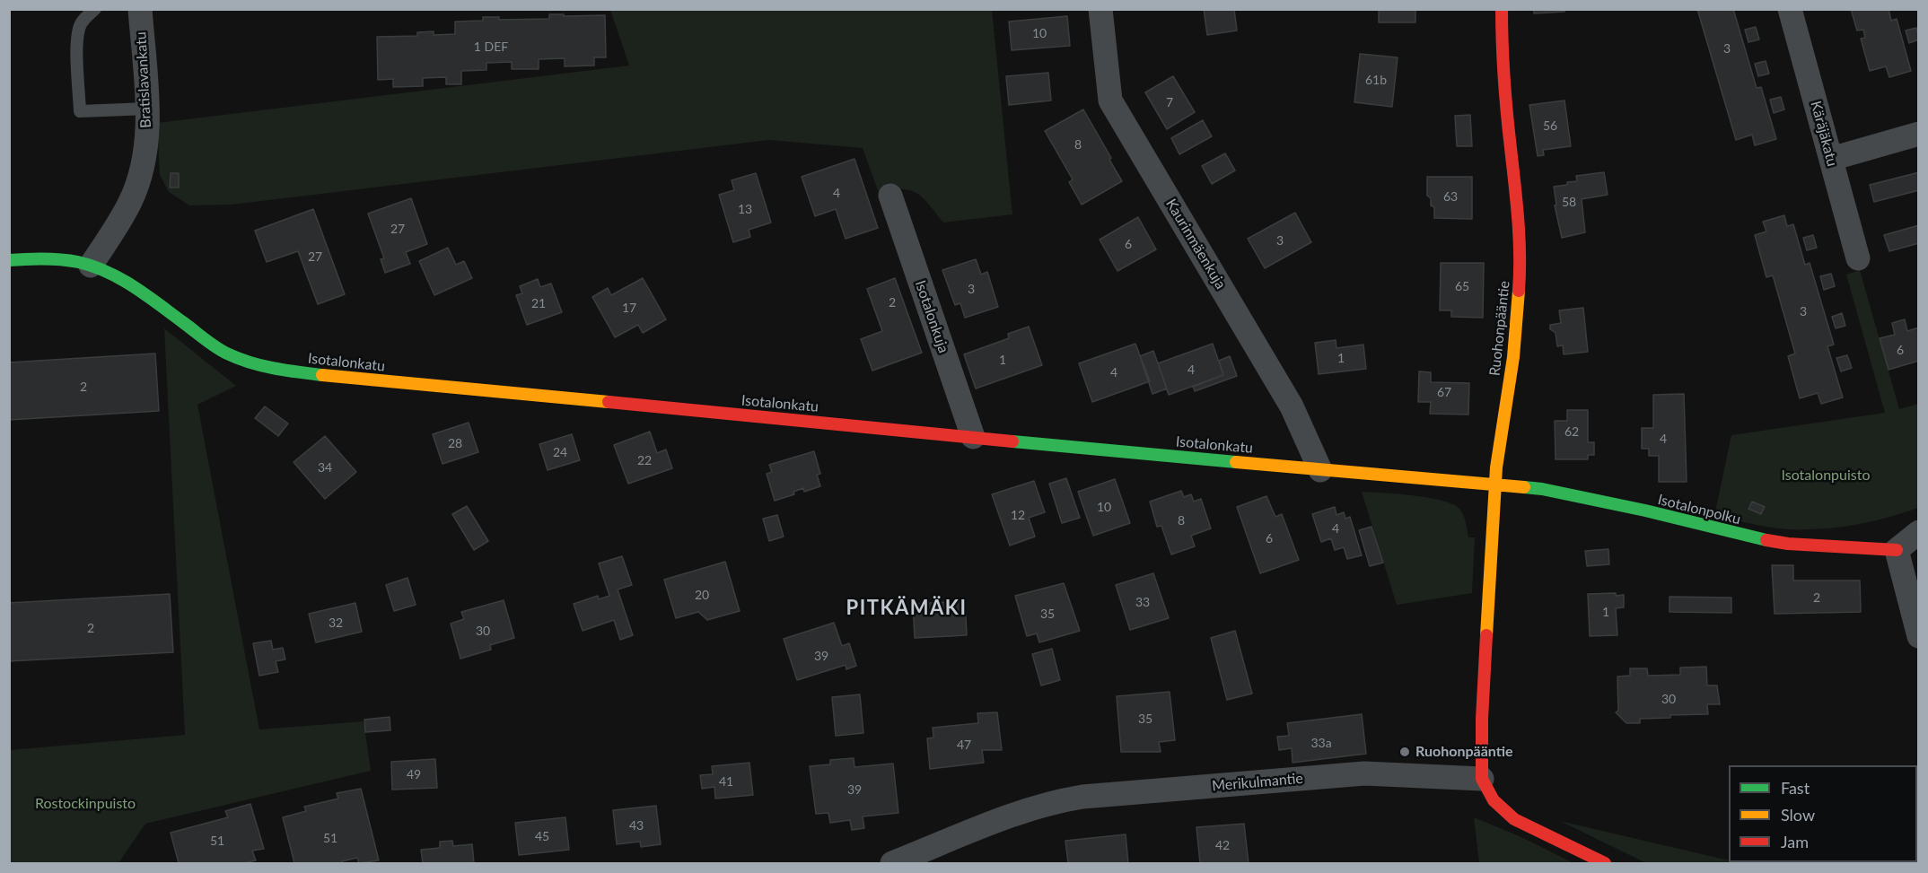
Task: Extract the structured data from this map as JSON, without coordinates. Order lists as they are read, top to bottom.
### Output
{
  "streets": {
    "street": [
      "Bratislavankatu",
      "Käräjäkatu",
      "Kaurinmäenkuja",
      "Isotalonkuja",
      "Ruohonpääntie",
      "Isotalonkatu",
      "Isotalonpolku",
      "Merikulmantie"
    ]
  },
  "crossings": [
    ["Bratislavankatu", "Isotalonkatu"],
    ["Kaurinmäenkuja", "Isotalonkatu"],
    ["Isotalonkuja", "Isotalonkatu"],
    ["Ruohonpääntie", "Isotalonkatu"],
    ["Ruohonpääntie", "Isotalonpolku"],
    ["Ruohonpääntie", "Merikulmantie"],
    ["Isotalonkatu", "Isotalonpolku"]
  ],
  "districts": ["PITKÄMÄKI"],
  "parks": ["Isotalonpuisto", "Rostockinpuisto"],
  "places": ["Ruohonpääntie"],
  "house_numbers": [
    "10",
    "1 DEF",
    "3",
    "61b",
    "7",
    "56",
    "8",
    "4",
    "63",
    "58",
    "13",
    "27",
    "3",
    "6",
    "27",
    "65",
    "3",
    "2",
    "21",
    "17",
    "3",
    "6",
    "1",
    "1",
    "4",
    "4",
    "2",
    "67",
    "62",
    "4",
    "28",
    "24",
    "22",
    "34",
    "10",
    "12",
    "8",
    "4",
    "6",
    "20",
    "2",
    "33",
    "1",
    "35",
    "32",
    "2",
    "30",
    "39",
    "30",
    "35",
    "33a",
    "47",
    "49",
    "41",
    "39",
    "43",
    "45",
    "51",
    "51",
    "42"
  ],
  "legend": ["Fast", "Slow", "Jam"]
}
